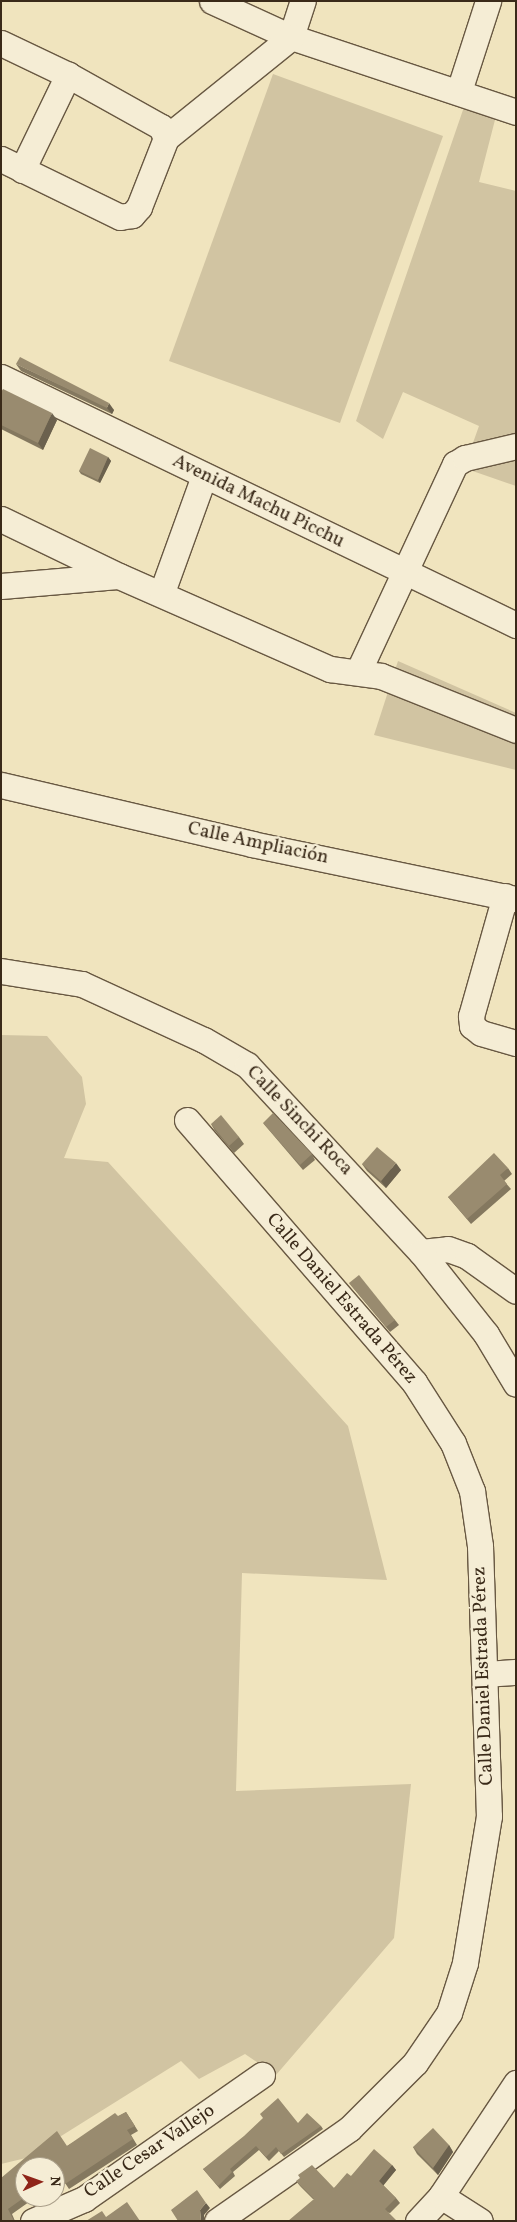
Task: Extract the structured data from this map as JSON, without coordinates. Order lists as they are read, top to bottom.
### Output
{
  "streets": {
    "street": [
      "Avenida Machu Picchu",
      "Calle Ampliación",
      "Calle Sinchi Roca",
      "Calle Daniel Estrada Pérez",
      "Calle Cesar Vallejo"
    ]
  },
  "north": "right"
}
